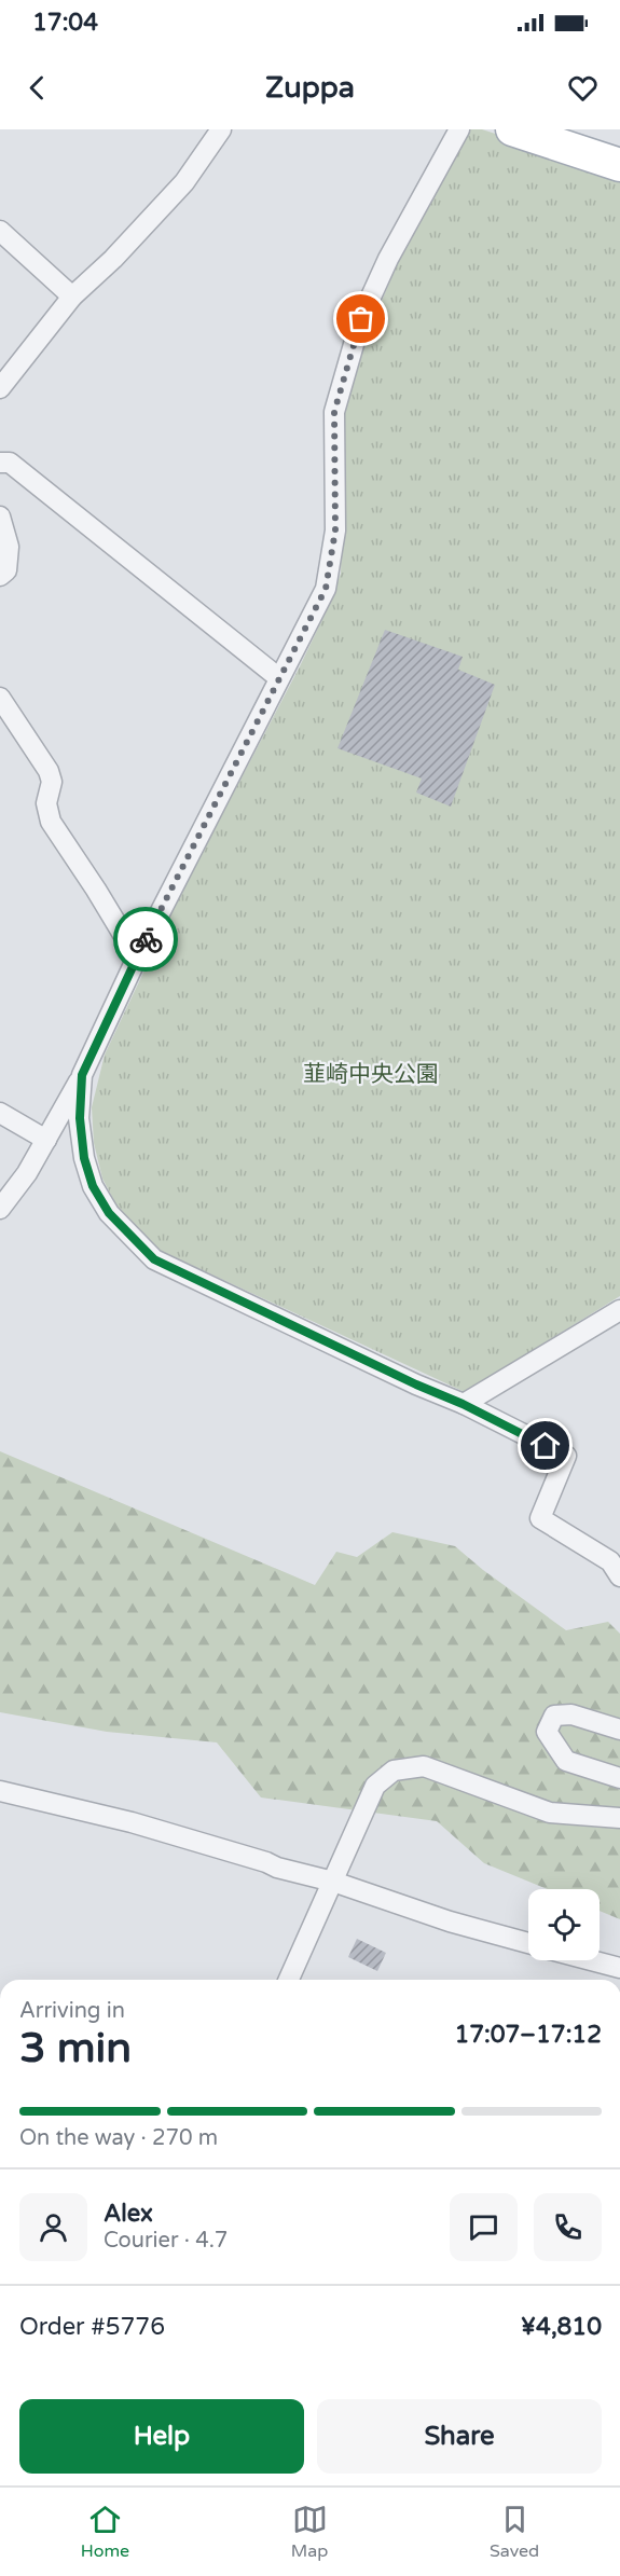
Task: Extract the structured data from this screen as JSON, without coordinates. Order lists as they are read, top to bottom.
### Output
{
  "parks": ["韮崎中央公園"],
  "page": {
    "status": "17:04",
    "header": "Zuppa",
    "heading": ["3 min", "Arriving in", "17:07–17:12"],
    "panel": [
      "Alex",
      "Courier · 4.7",
      "Order #5776",
      "¥4,810"
    ],
    "bar": "On the way · 270 m",
    "buttons": ["Help", "Share"],
    "tabs": ["Home", "Map", "Saved"]
  }
}
